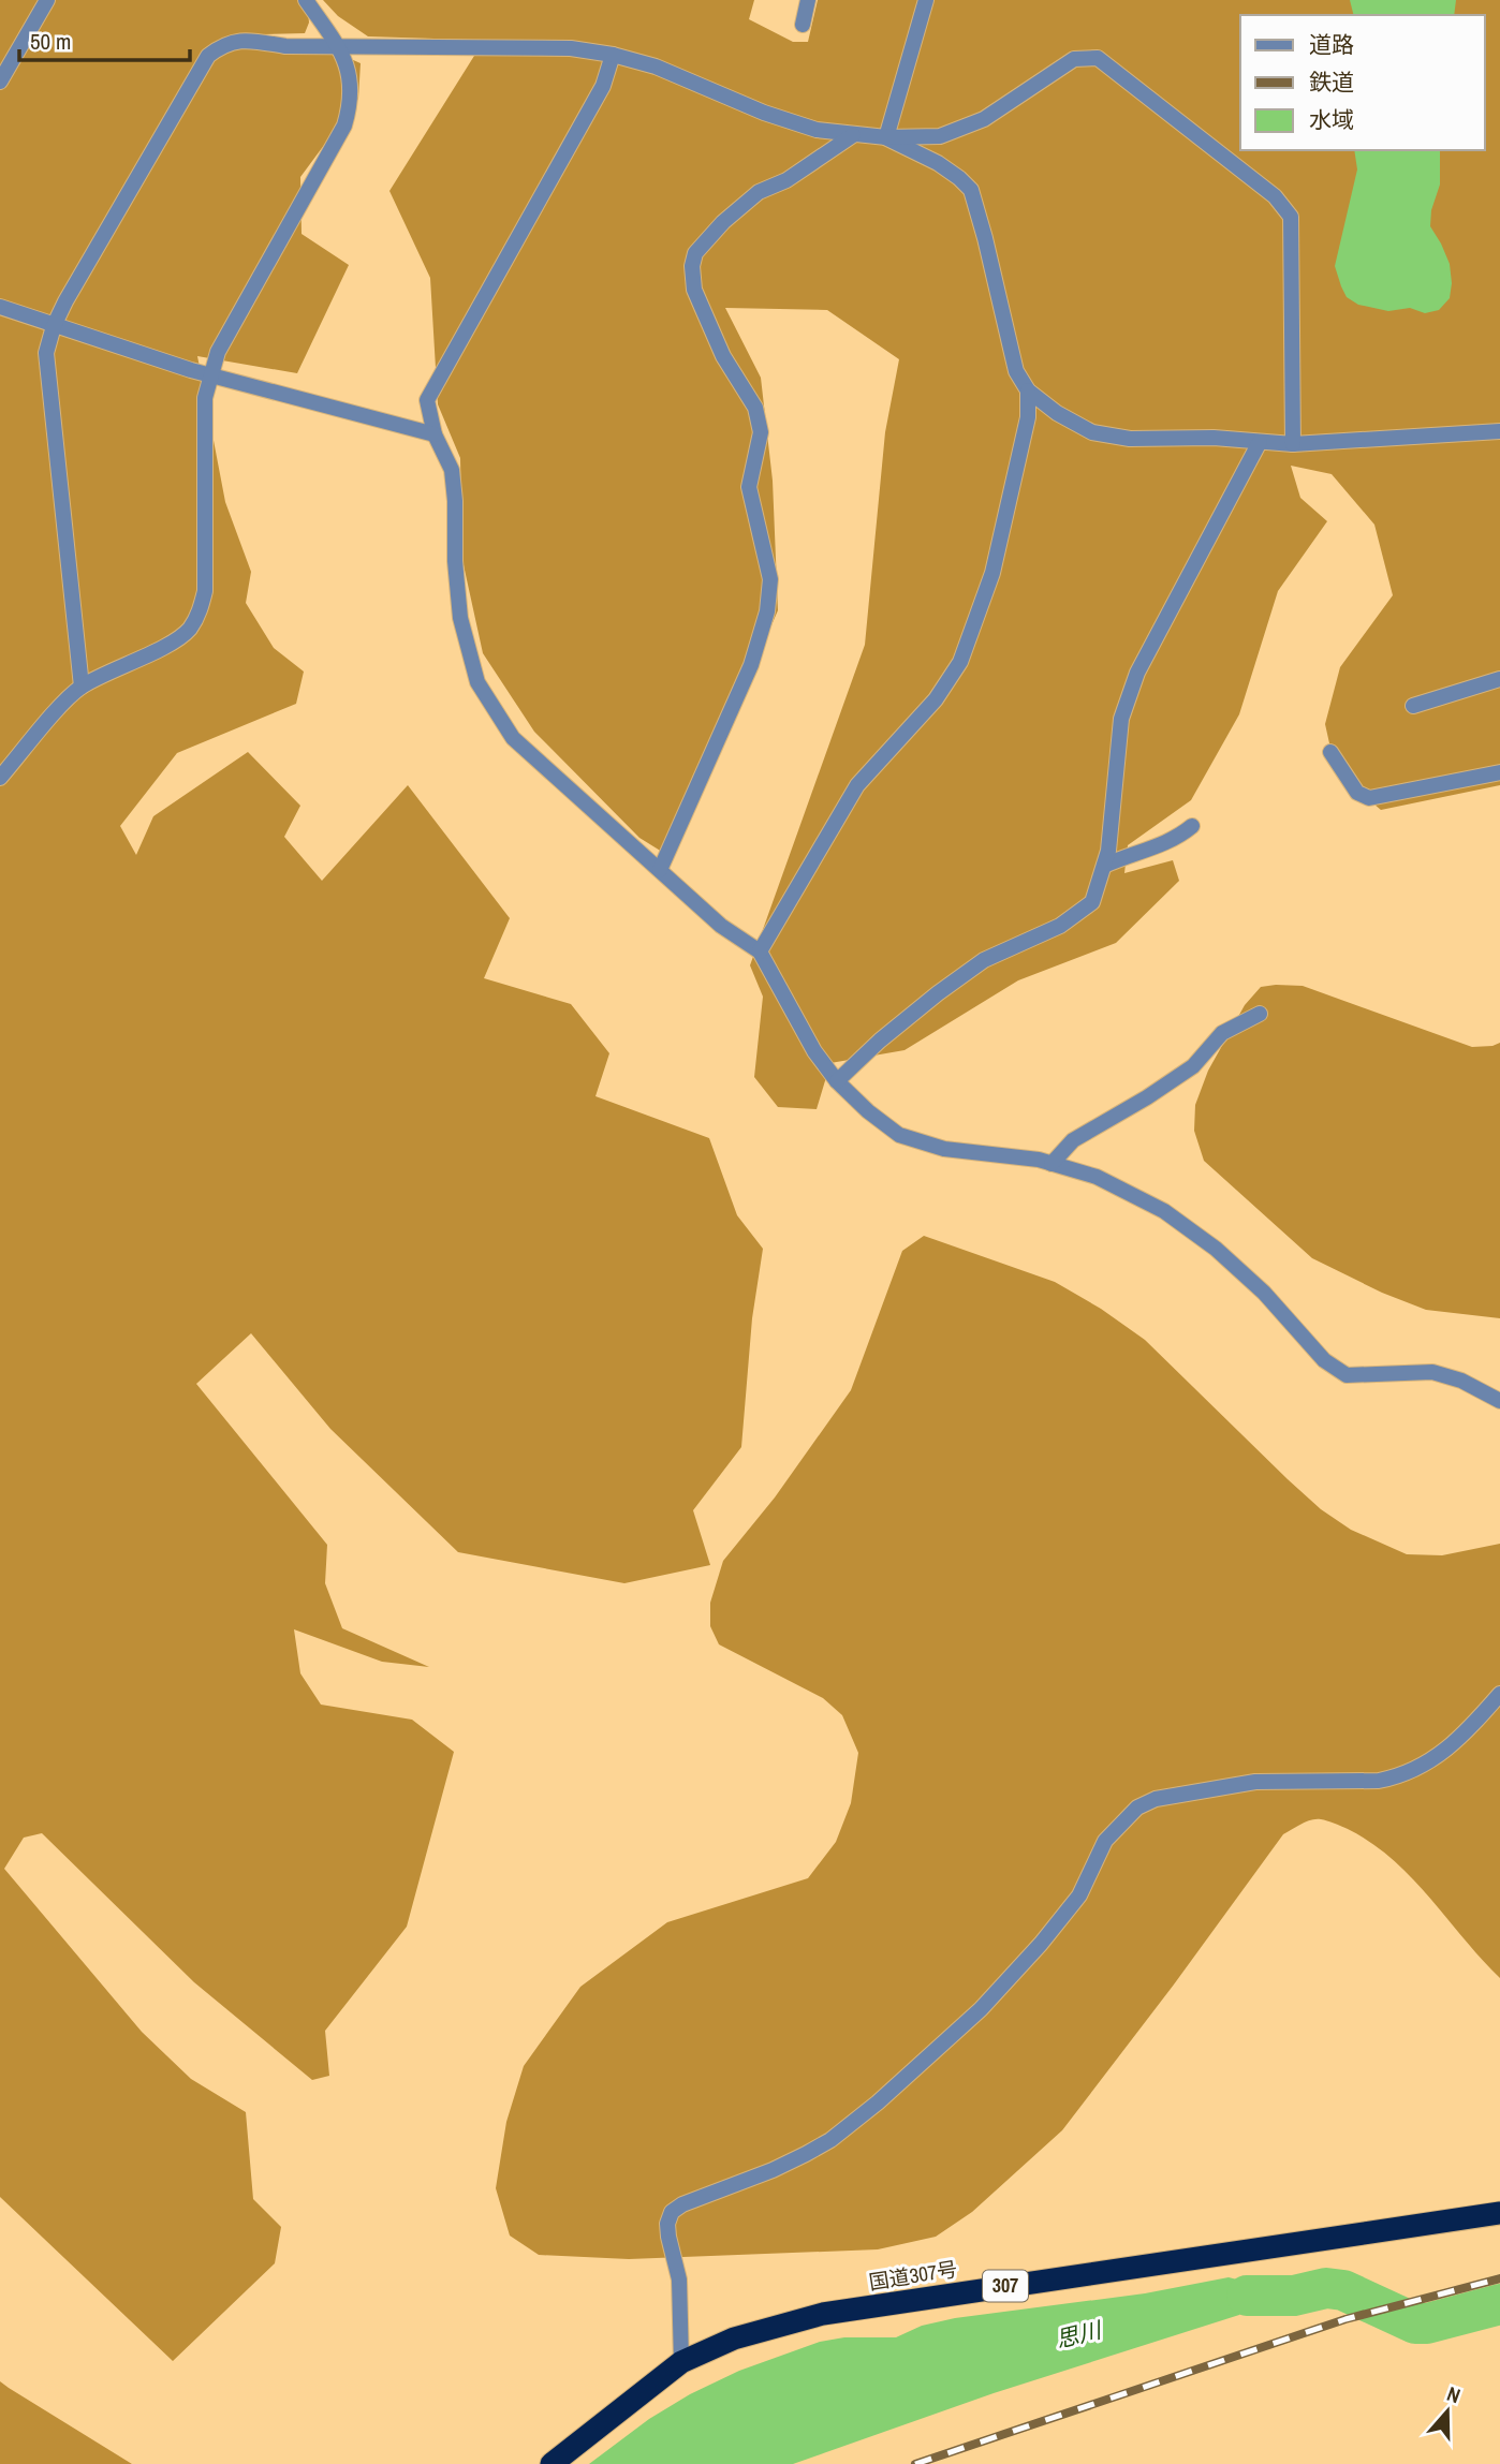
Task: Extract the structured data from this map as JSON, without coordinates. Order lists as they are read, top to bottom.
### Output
{
  "streets": {
    "highway": ["国道307号", "307"]
  },
  "water": ["思川"],
  "legend": ["道路", "鉄道", "水域"],
  "scale_bar": "50 m",
  "north": "top"
}
